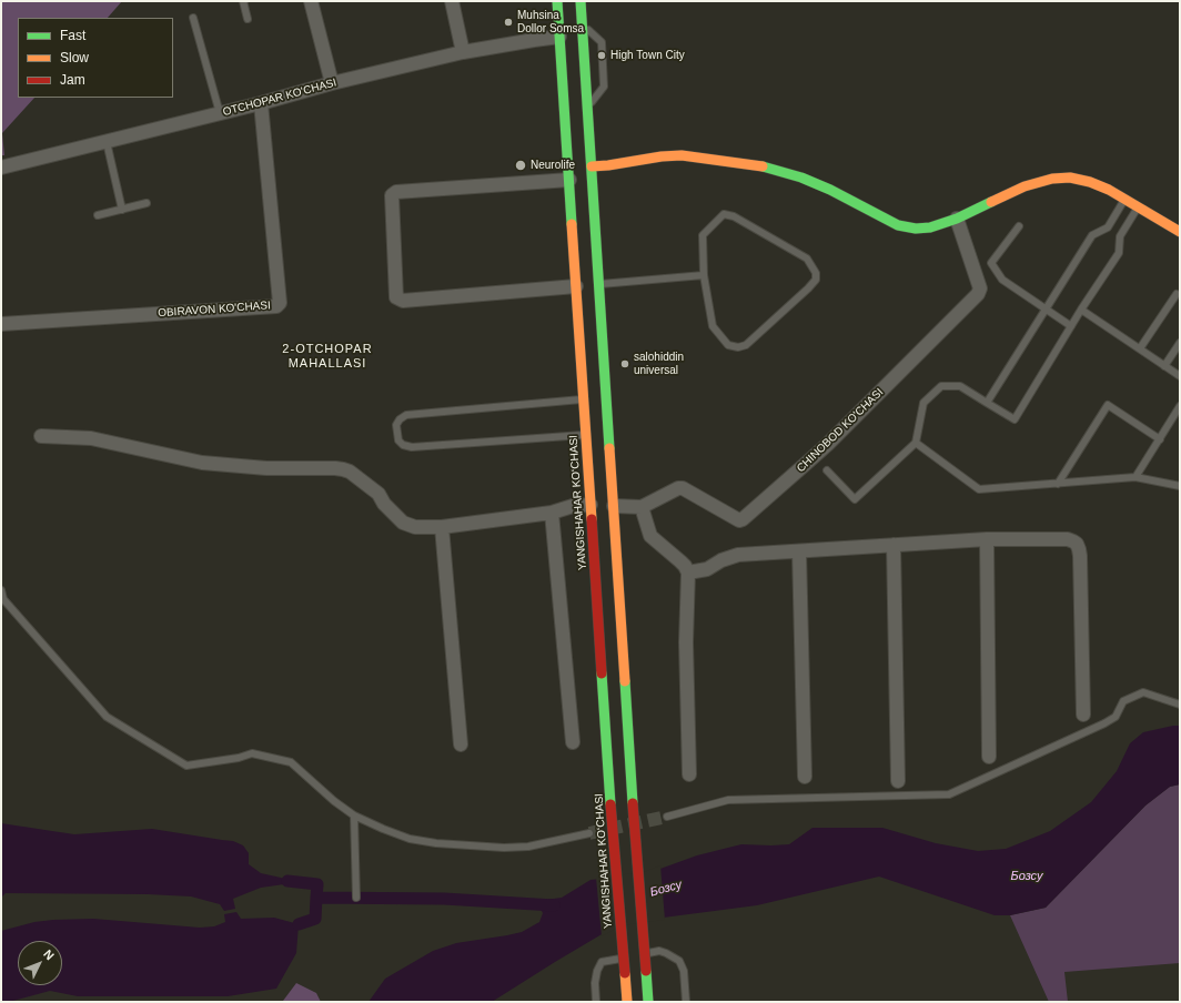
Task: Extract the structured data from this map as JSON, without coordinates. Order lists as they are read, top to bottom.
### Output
{
  "streets": {
    "main road": ["YANGISHAHAR KO‘CHASI"],
    "street": ["OTCHOPAR KO'CHASI", "OBIRAVON KO'CHASI", "CHINOBOD KO'CHASI"]
  },
  "crossings": [
    ["OTCHOPAR KO'CHASI", "OBIRAVON KO'CHASI"],
    ["OTCHOPAR KO'CHASI", "YANGISHAHAR KO‘CHASI"],
    ["CHINOBOD KO'CHASI", "YANGISHAHAR KO‘CHASI"]
  ],
  "districts": ["2-OTCHOPAR MAHALLASI"],
  "water": ["Бозсу"],
  "places": [
    "Muhsina Dollor Somsa",
    "High Town City",
    "Neurolife",
    "salohiddin universal"
  ],
  "legend": ["Fast", "Slow", "Jam"],
  "north": "top right"
}
